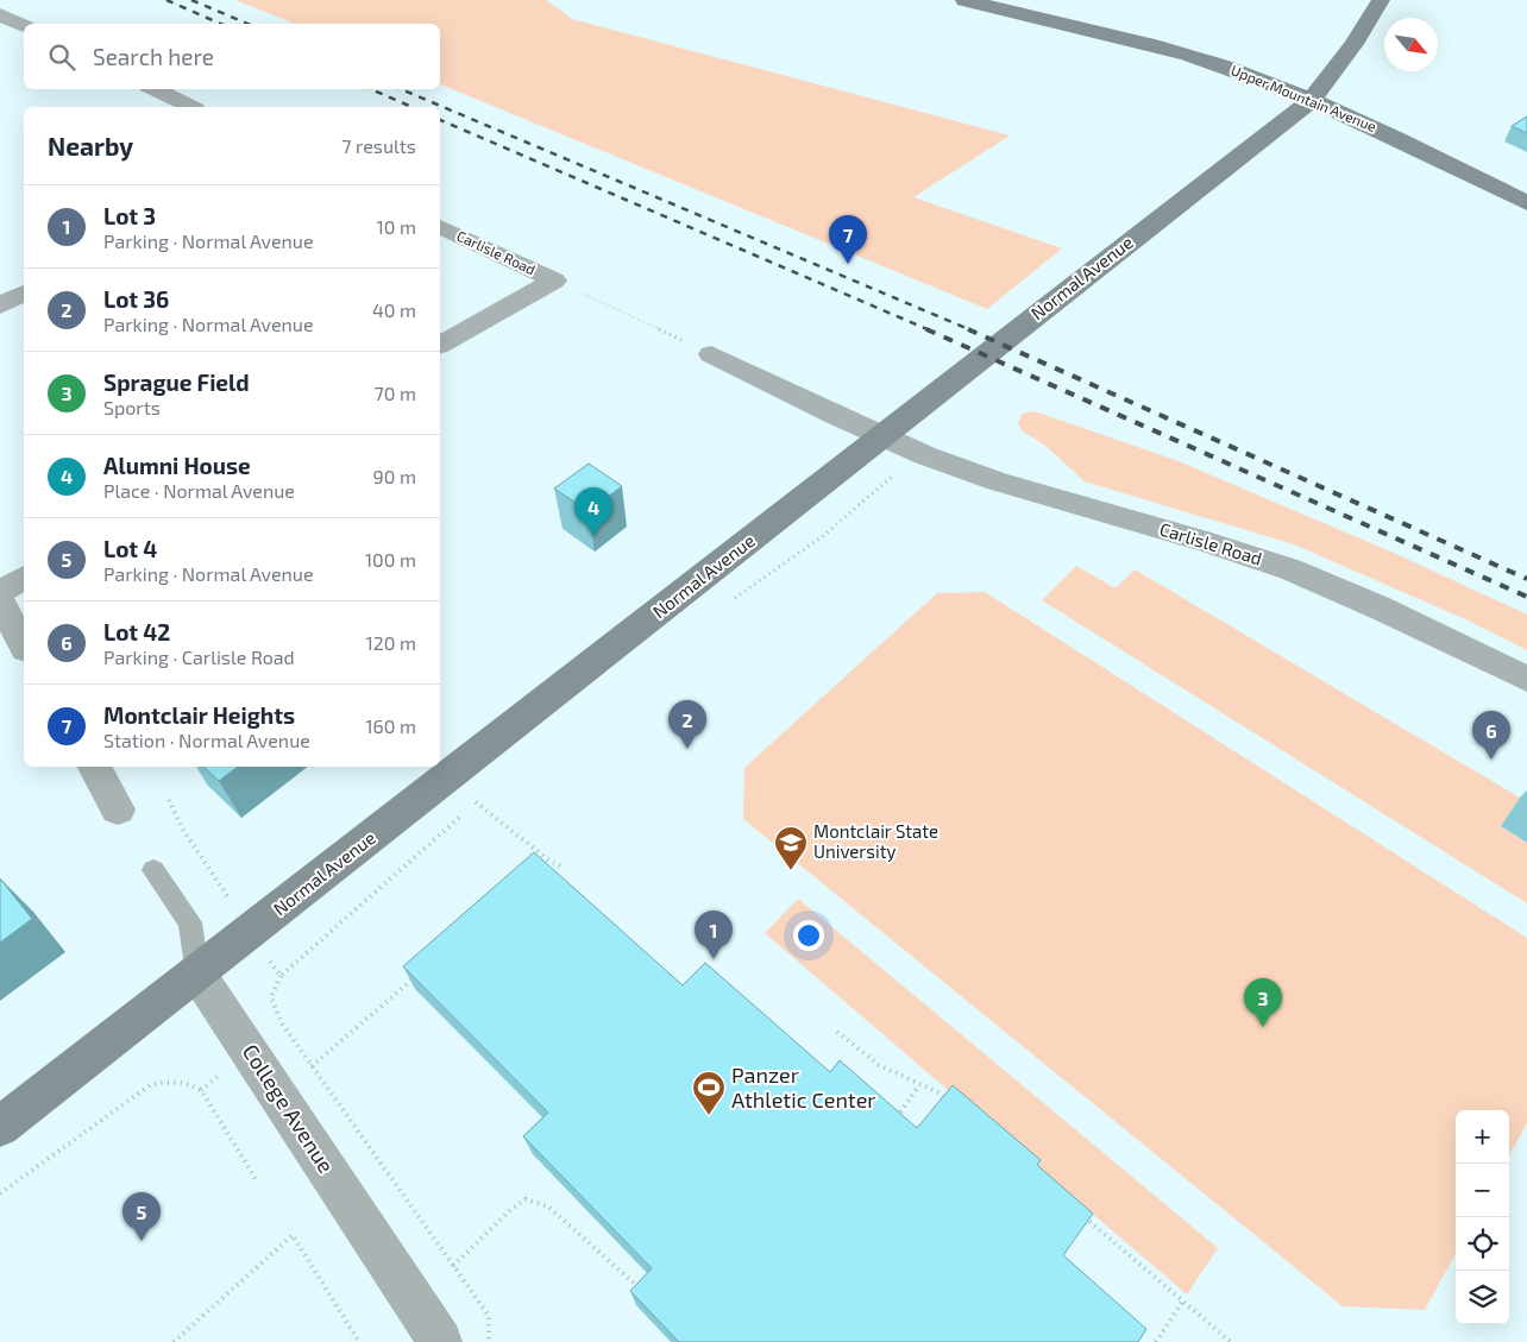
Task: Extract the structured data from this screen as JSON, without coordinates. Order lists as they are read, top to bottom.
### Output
{
  "streets": {
    "street": [
      "Upper Mountain Avenue",
      "Carlisle Road",
      "Normal Avenue",
      "College Avenue"
    ]
  },
  "crossings": [
    ["Upper Mountain Avenue", "Normal Avenue"],
    ["Carlisle Road", "Normal Avenue"],
    ["Normal Avenue", "College Avenue"]
  ],
  "places": {
    "school or university": ["Montclair State University"],
    "sports": ["Panzer Athletic Center"]
  },
  "north": "bottom right",
  "page": {
    "search": "Search here",
    "heading": ["Nearby", "7 results"],
    "list": [
      {
        "mark": "1",
        "name": "Lot 3",
        "note": "Parking · Normal Avenue",
        "value": "10 m"
      },
      {
        "mark": "2",
        "name": "Lot 36",
        "note": "Parking · Normal Avenue",
        "value": "40 m"
      },
      {
        "mark": "3",
        "name": "Sprague Field",
        "note": "Sports",
        "value": "70 m"
      },
      {
        "mark": "4",
        "name": "Alumni House",
        "note": "Place · Normal Avenue",
        "value": "90 m"
      },
      {
        "mark": "5",
        "name": "Lot 4",
        "note": "Parking · Normal Avenue",
        "value": "100 m"
      },
      {
        "mark": "6",
        "name": "Lot 42",
        "note": "Parking · Carlisle Road",
        "value": "120 m"
      },
      {
        "mark": "7",
        "name": "Montclair Heights",
        "note": "Station · Normal Avenue",
        "value": "160 m"
      }
    ],
    "pins": [
      "7",
      "4",
      "2",
      "6",
      "1",
      "3",
      "5"
    ],
    "map_buttons": ["+", "−"]
  }
}
